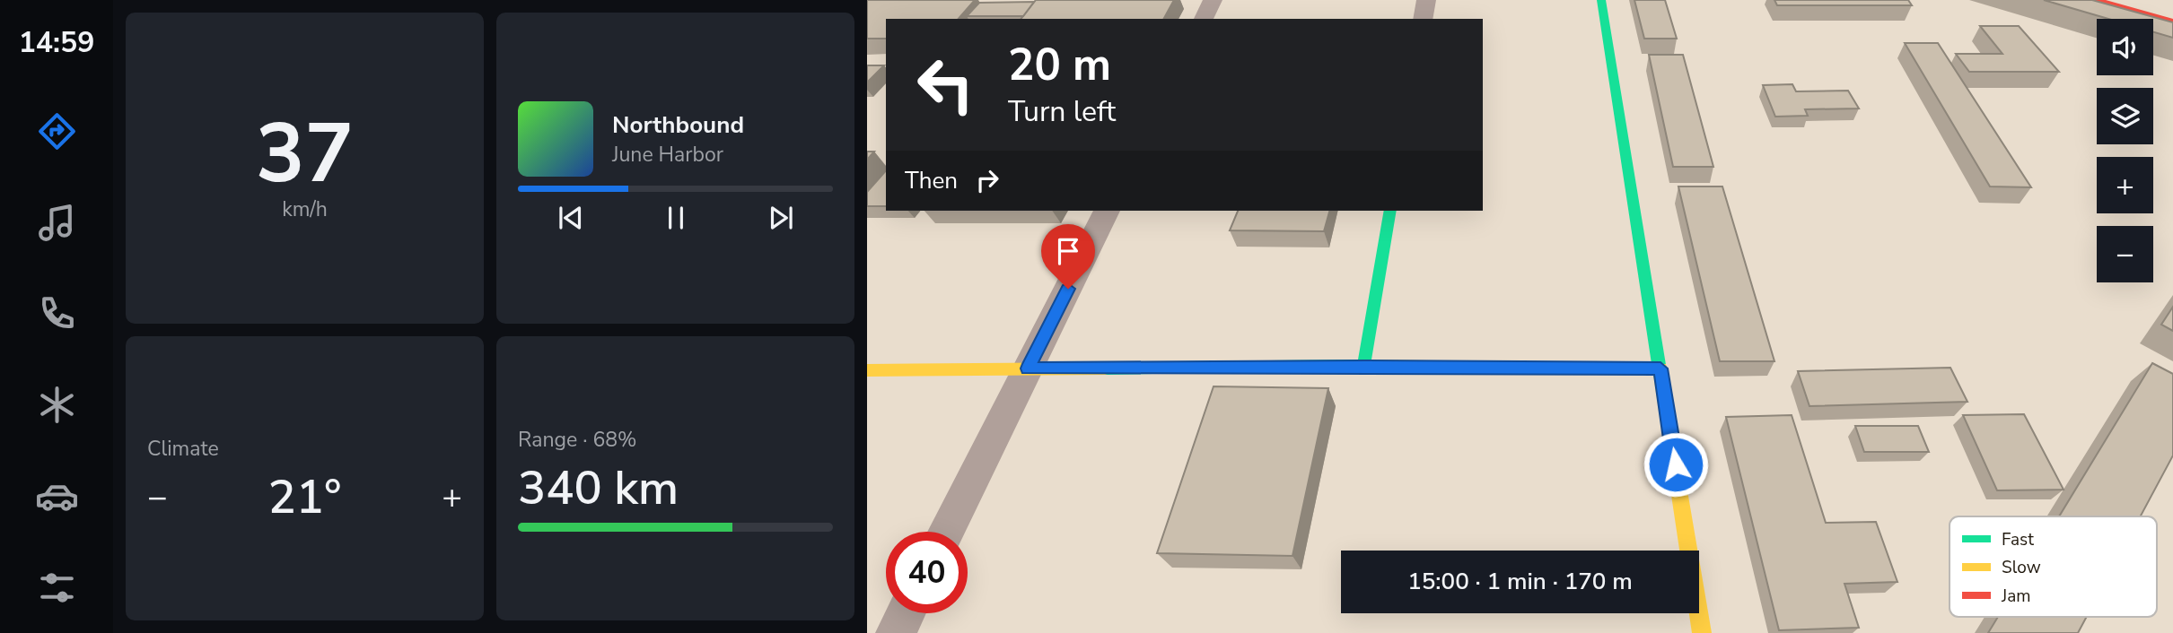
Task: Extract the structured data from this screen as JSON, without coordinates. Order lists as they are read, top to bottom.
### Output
{
  "legend": ["Fast", "Slow", "Jam"],
  "page": {
    "tabs": "14:59",
    "tile": [
      ["37", "km/h"],
      "Climate",
      ["Range · 68%", "340 km"]
    ],
    "map_buttons": ["+", "−"],
    "turn": ["20 m", "Turn left"],
    "song": ["Northbound", "June Harbor"],
    "then": "Then",
    "heat": ["−", "21°", "+"],
    "limit": "40",
    "trip": "15:00 · 1 min · 170 m"
  }
}
